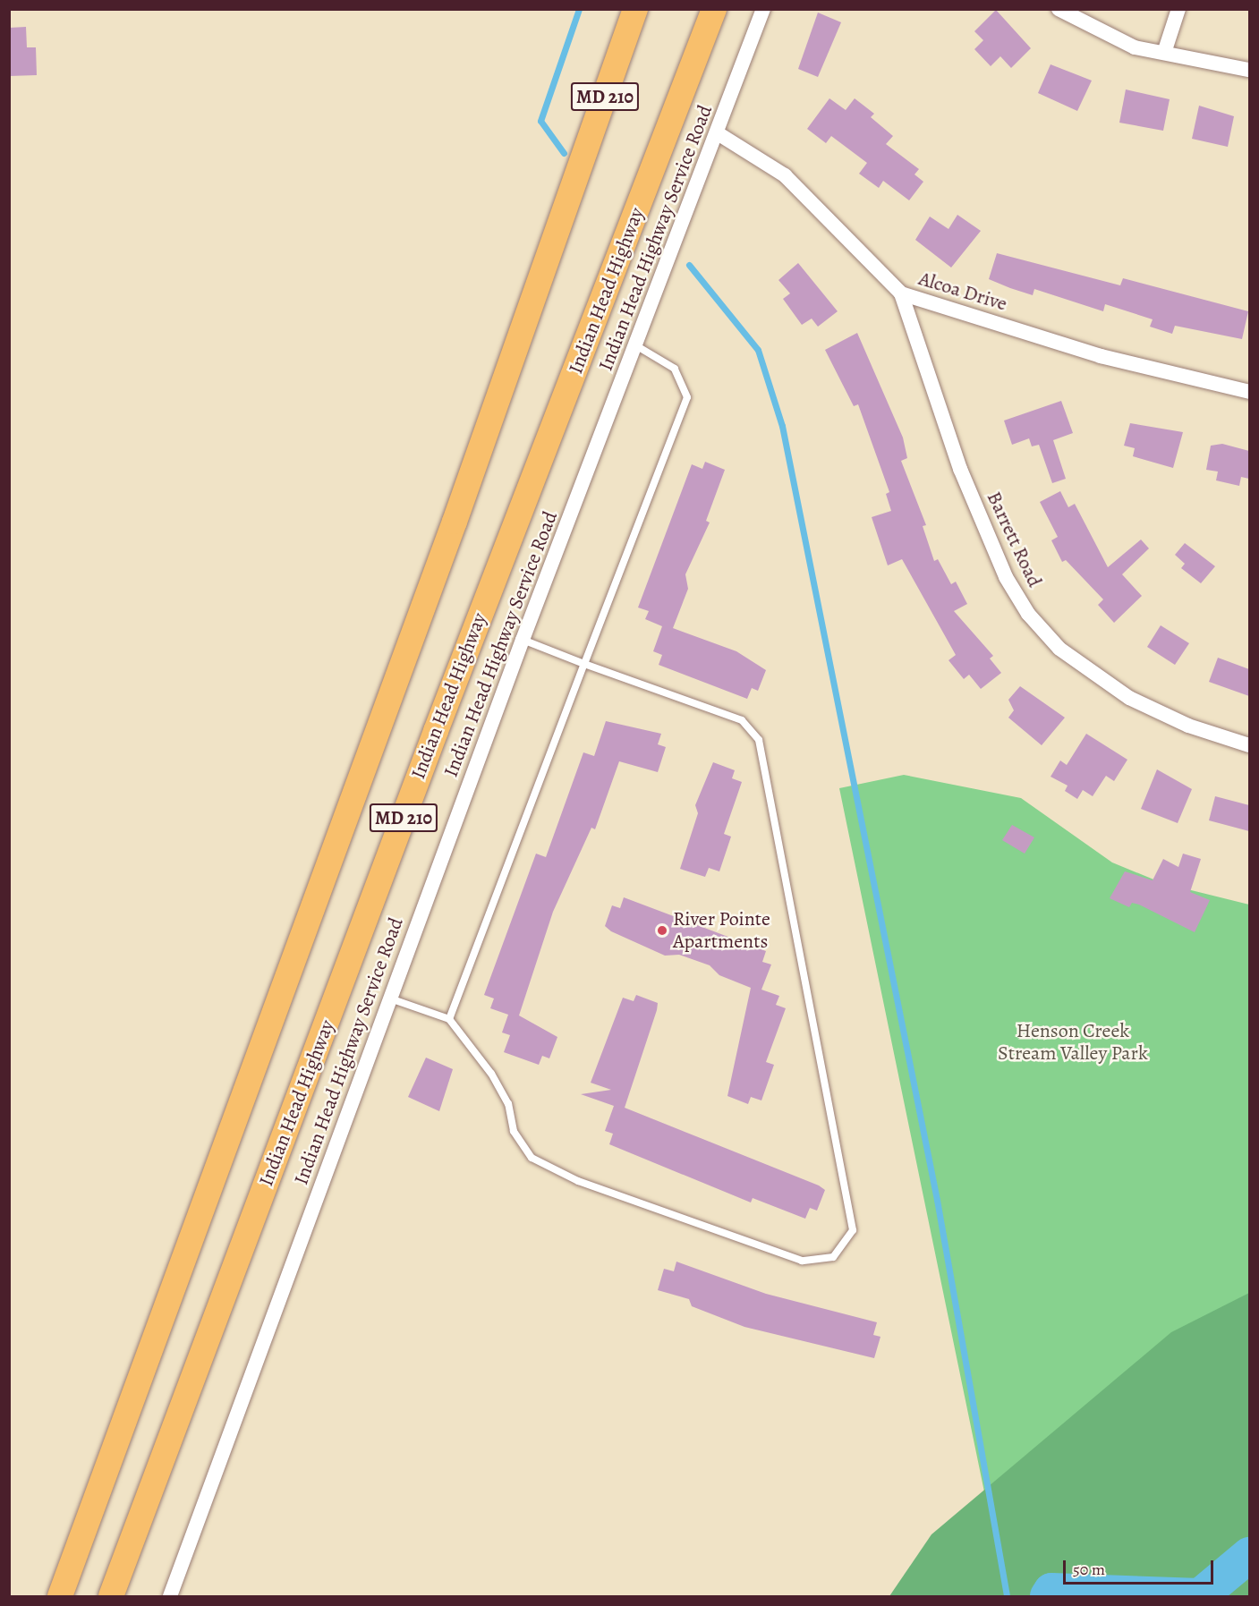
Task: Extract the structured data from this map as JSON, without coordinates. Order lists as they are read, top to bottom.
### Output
{
  "streets": {
    "highway": ["MD 210", "Indian Head Highway"],
    "street": ["Indian Head Highway Service Road", "Alcoa Drive", "Barrett Road"]
  },
  "crossings": [
    ["Indian Head Highway Service Road", "Alcoa Drive"],
    ["Alcoa Drive", "Barrett Road"]
  ],
  "parks": ["Henson Creek Stream Valley Park"],
  "places": ["River Pointe Apartments"],
  "scale_bar": "50 m"
}
